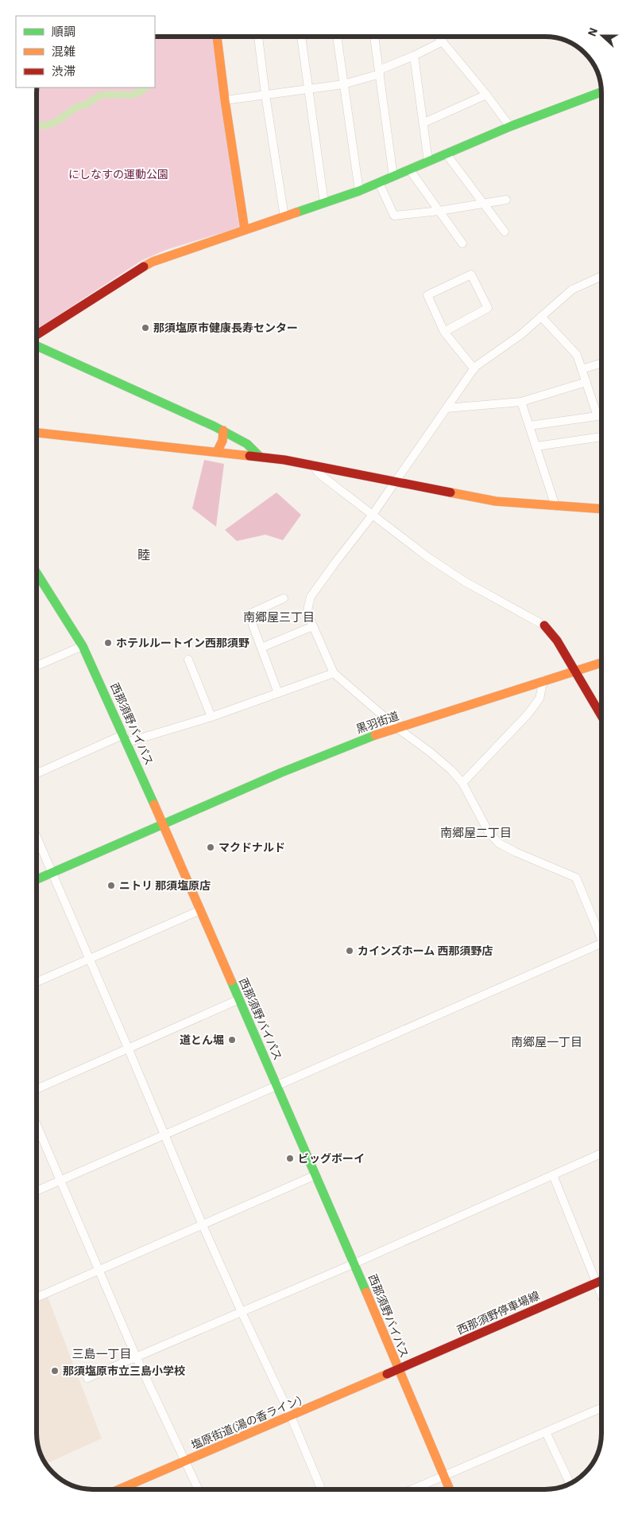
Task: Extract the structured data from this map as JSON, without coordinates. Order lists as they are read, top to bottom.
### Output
{
  "streets": {
    "main road": [
      "黒羽街道",
      "西那須野バイパス",
      "西那須野停車場線",
      "塩原街道(湯の香ライン)"
    ]
  },
  "crossings": [
    ["黒羽街道", "西那須野バイパス"],
    ["西那須野バイパス", "西那須野停車場線"],
    ["西那須野バイパス", "塩原街道(湯の香ライン)"],
    ["西那須野停車場線", "塩原街道(湯の香ライン)"]
  ],
  "districts": [
    "睦",
    "南郷屋三丁目",
    "南郷屋二丁目",
    "南郷屋一丁目",
    "三島一丁目"
  ],
  "parks": ["にしなすの運動公園"],
  "places": [
    "那須塩原市健康長寿センター",
    "ホテルルートイン西那須野",
    "マクドナルド",
    "ニトリ 那須塩原店",
    "カインズホーム 西那須野店",
    "道とん堀",
    "ビッグボーイ",
    "那須塩原市立三島小学校"
  ],
  "legend": ["順調", "混雑", "渋滞"],
  "north": "left"
}
